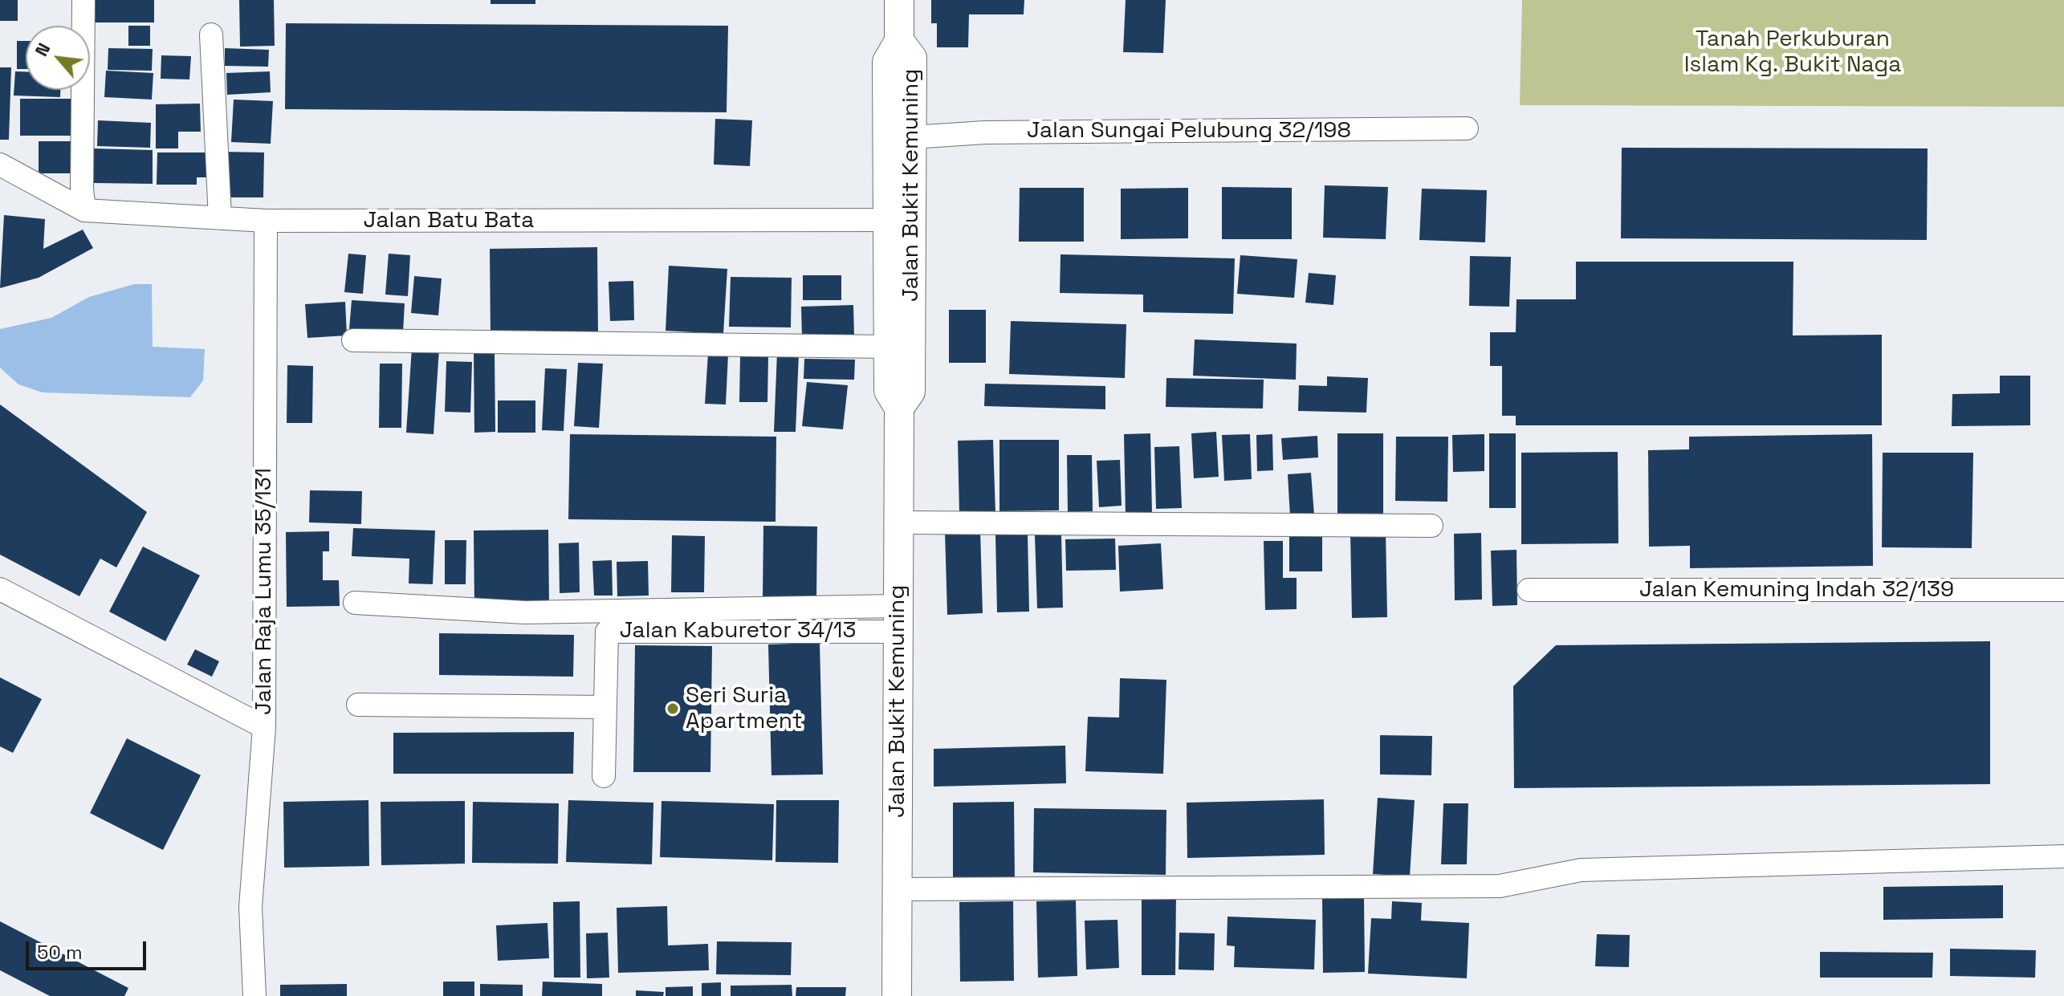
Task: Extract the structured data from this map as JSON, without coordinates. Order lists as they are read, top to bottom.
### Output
{
  "streets": {
    "main road": ["Jalan Bukit Kemuning"],
    "street": [
      "Jalan Sungai Pelubung 32/198",
      "Jalan Batu Bata",
      "Jalan Kemuning Indah 32/139",
      "Jalan Raja Lumu 35/131",
      "Jalan Kaburetor 34/13"
    ]
  },
  "crossings": [
    ["Jalan Sungai Pelubung 32/198", "Jalan Bukit Kemuning"],
    ["Jalan Bukit Kemuning", "Jalan Batu Bata"],
    ["Jalan Bukit Kemuning", "Jalan Kaburetor 34/13"],
    ["Jalan Batu Bata", "Jalan Raja Lumu 35/131"]
  ],
  "parks": ["Tanah Perkuburan Islam Kg. Bukit Naga"],
  "places": ["Seri Suria Apartment"],
  "scale_bar": "50 m",
  "north": "top left"
}
